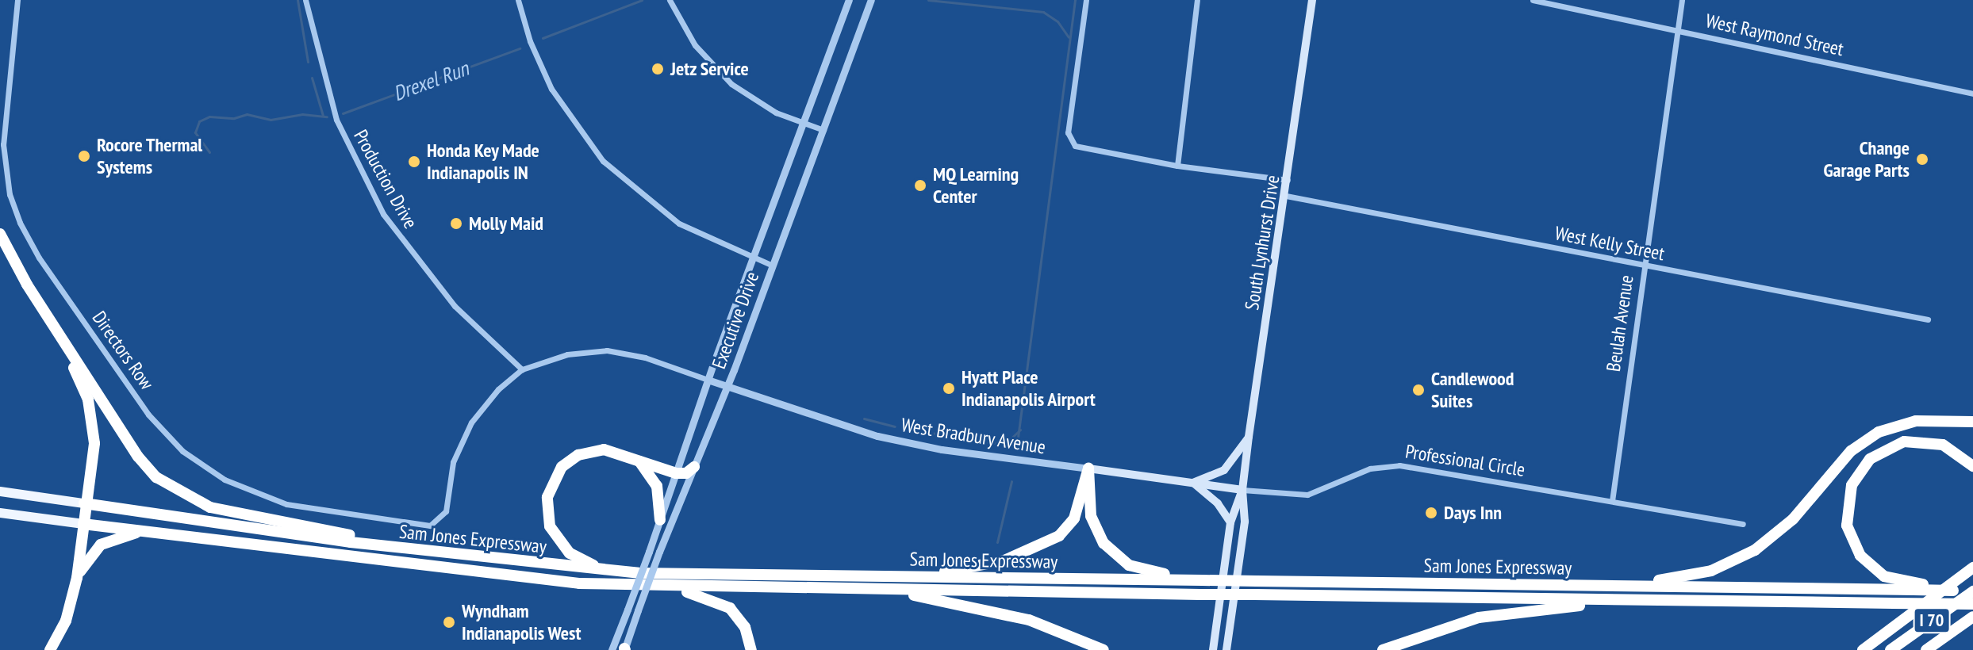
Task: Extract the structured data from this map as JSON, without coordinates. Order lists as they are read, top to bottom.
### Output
{
  "streets": {
    "highway": ["Sam Jones Expressway", "I 70"],
    "main road": ["South Lynhurst Drive", "West Bradbury Avenue"],
    "street": [
      "West Raymond Street",
      "Production Drive",
      "West Kelly Street",
      "Executive Drive",
      "Beulah Avenue",
      "Directors Row",
      "Professional Circle"
    ]
  },
  "crossings": [
    ["West Raymond Street", "Beulah Avenue"],
    ["Production Drive", "Directors Row"],
    ["South Lynhurst Drive", "West Kelly Street"],
    ["South Lynhurst Drive", "West Bradbury Avenue"],
    ["South Lynhurst Drive", "Professional Circle"],
    ["West Kelly Street", "Beulah Avenue"],
    ["Executive Drive", "West Bradbury Avenue"],
    ["Beulah Avenue", "Professional Circle"],
    ["West Bradbury Avenue", "Professional Circle"]
  ],
  "water": ["Drexel Run"],
  "places": [
    "Jetz Service",
    "Rocore Thermal Systems",
    "Change Garage Parts",
    "Honda Key Made Indianapolis IN",
    "MQ Learning Center",
    "Molly Maid",
    "Hyatt Place Indianapolis Airport",
    "Candlewood Suites",
    "Days Inn",
    "Wyndham Indianapolis West"
  ]
}
